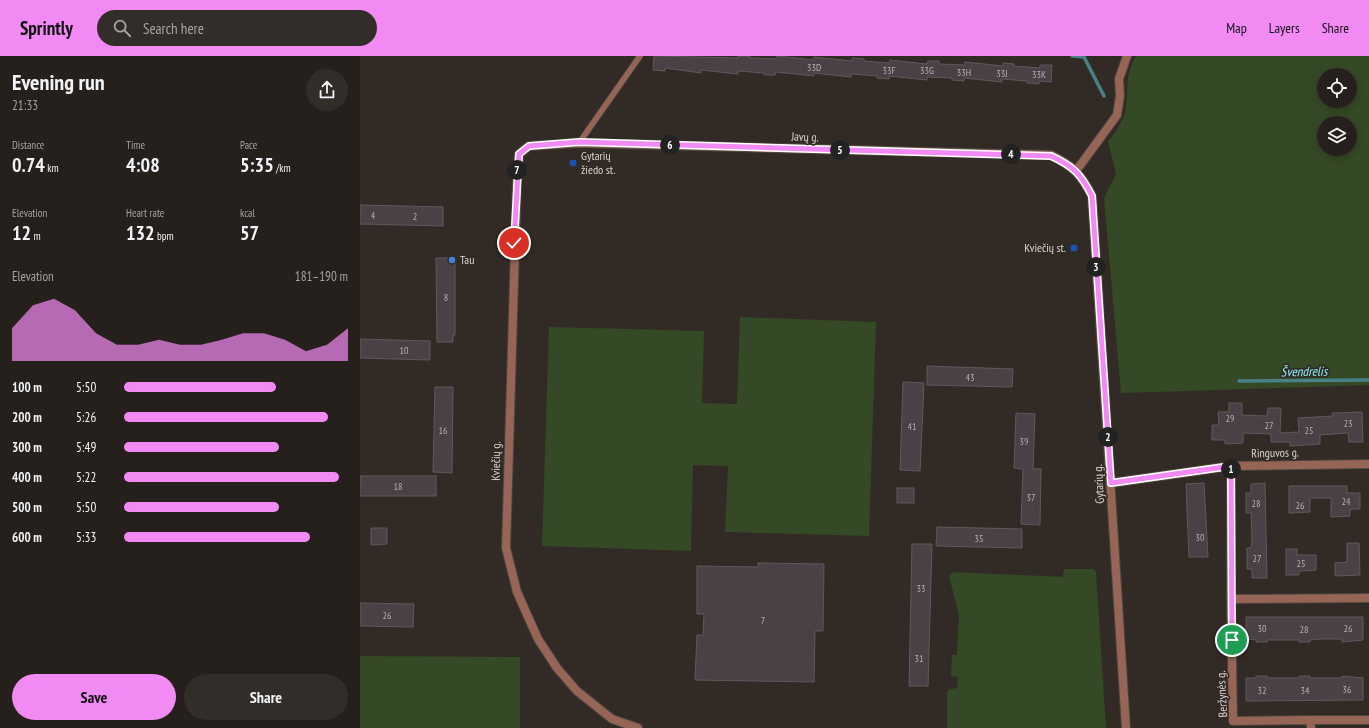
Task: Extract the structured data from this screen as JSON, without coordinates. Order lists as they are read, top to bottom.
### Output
{
  "streets": {
    "street": [
      "Javų g.",
      "Ringuvos g.",
      "Kviečių g.",
      "Gytarių g.",
      "Beržynės g."
    ]
  },
  "crossings": [
    ["Javų g.", "Kviečių g."],
    ["Javų g.", "Gytarių g."],
    ["Ringuvos g.", "Gytarių g."]
  ],
  "water": ["Švendrelis"],
  "places": {
    "transit": ["Gytarių žiedo st.", "Kviečių st."],
    "other": ["Tau"]
  },
  "house_numbers": [
    "33D",
    "33F",
    "33G",
    "33H",
    "33J",
    "33K",
    "4",
    "2",
    "8",
    "10",
    "43",
    "29",
    "23",
    "27",
    "41",
    "16",
    "25",
    "39",
    "18",
    "37",
    "24",
    "28",
    "26",
    "30",
    "35",
    "27",
    "25",
    "33",
    "26",
    "7",
    "30",
    "26",
    "28",
    "31",
    "36",
    "32",
    "34"
  ],
  "page": {
    "header": "Sprintly",
    "search": "Search here",
    "nav": ["Map", "Layers", "Share"],
    "heading": ["Evening run", "21:33"],
    "stats": [
      ["Distance", "0.74 km"],
      ["Time", "4:08"],
      ["Pace", "5:35 /km"],
      ["Elevation", "12 m"],
      ["Heart rate", "132 bpm"],
      ["kcal", "57"]
    ],
    "pins": [
      "6",
      "5",
      "4",
      "7",
      "3",
      "2",
      "1"
    ],
    "chart": ["Elevation", "181–190 m"],
    "list": [
      {
        "name": "100 m",
        "note": "5:50"
      },
      {
        "name": "200 m",
        "note": "5:26"
      },
      {
        "name": "300 m",
        "note": "5:49"
      },
      {
        "name": "400 m",
        "note": "5:22"
      },
      {
        "name": "500 m",
        "note": "5:50"
      },
      {
        "name": "600 m",
        "note": "5:33"
      }
    ],
    "buttons": ["Save", "Share"]
  }
}
